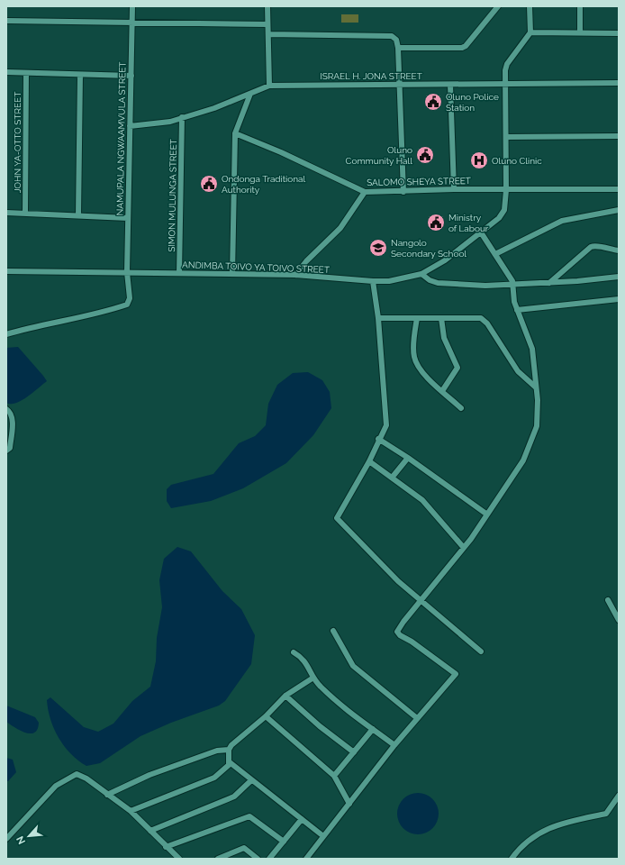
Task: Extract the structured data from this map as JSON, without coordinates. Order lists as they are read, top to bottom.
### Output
{
  "streets": {
    "street": [
      "ISRAEL H. JONA STREET",
      "NAMUPALA NGWAAMVULA STREET",
      "JOHN YA-OTTO STREET",
      "SALOMO SHEYA STREET",
      "SIMON MULUNGA STREET",
      "ANDIMBA TOIVO YA TOIVO STREET"
    ]
  },
  "crossings": [
    ["ISRAEL H. JONA STREET", "NAMUPALA NGWAAMVULA STREET"],
    ["ISRAEL H. JONA STREET", "SIMON MULUNGA STREET"],
    ["ISRAEL H. JONA STREET", "ANDIMBA TOIVO YA TOIVO STREET"],
    ["NAMUPALA NGWAAMVULA STREET", "ANDIMBA TOIVO YA TOIVO STREET"],
    ["SALOMO SHEYA STREET", "ANDIMBA TOIVO YA TOIVO STREET"],
    ["SIMON MULUNGA STREET", "ANDIMBA TOIVO YA TOIVO STREET"]
  ],
  "places": {
    "public building": [
      "Oluno Police Station",
      "Oluno Community Hall",
      "Ondonga Traditional Authority",
      "Ministry of Labour"
    ],
    "hospital": ["Oluno Clinic"],
    "school or university": ["Nangolo Secondary School"]
  },
  "north": "bottom left"
}
